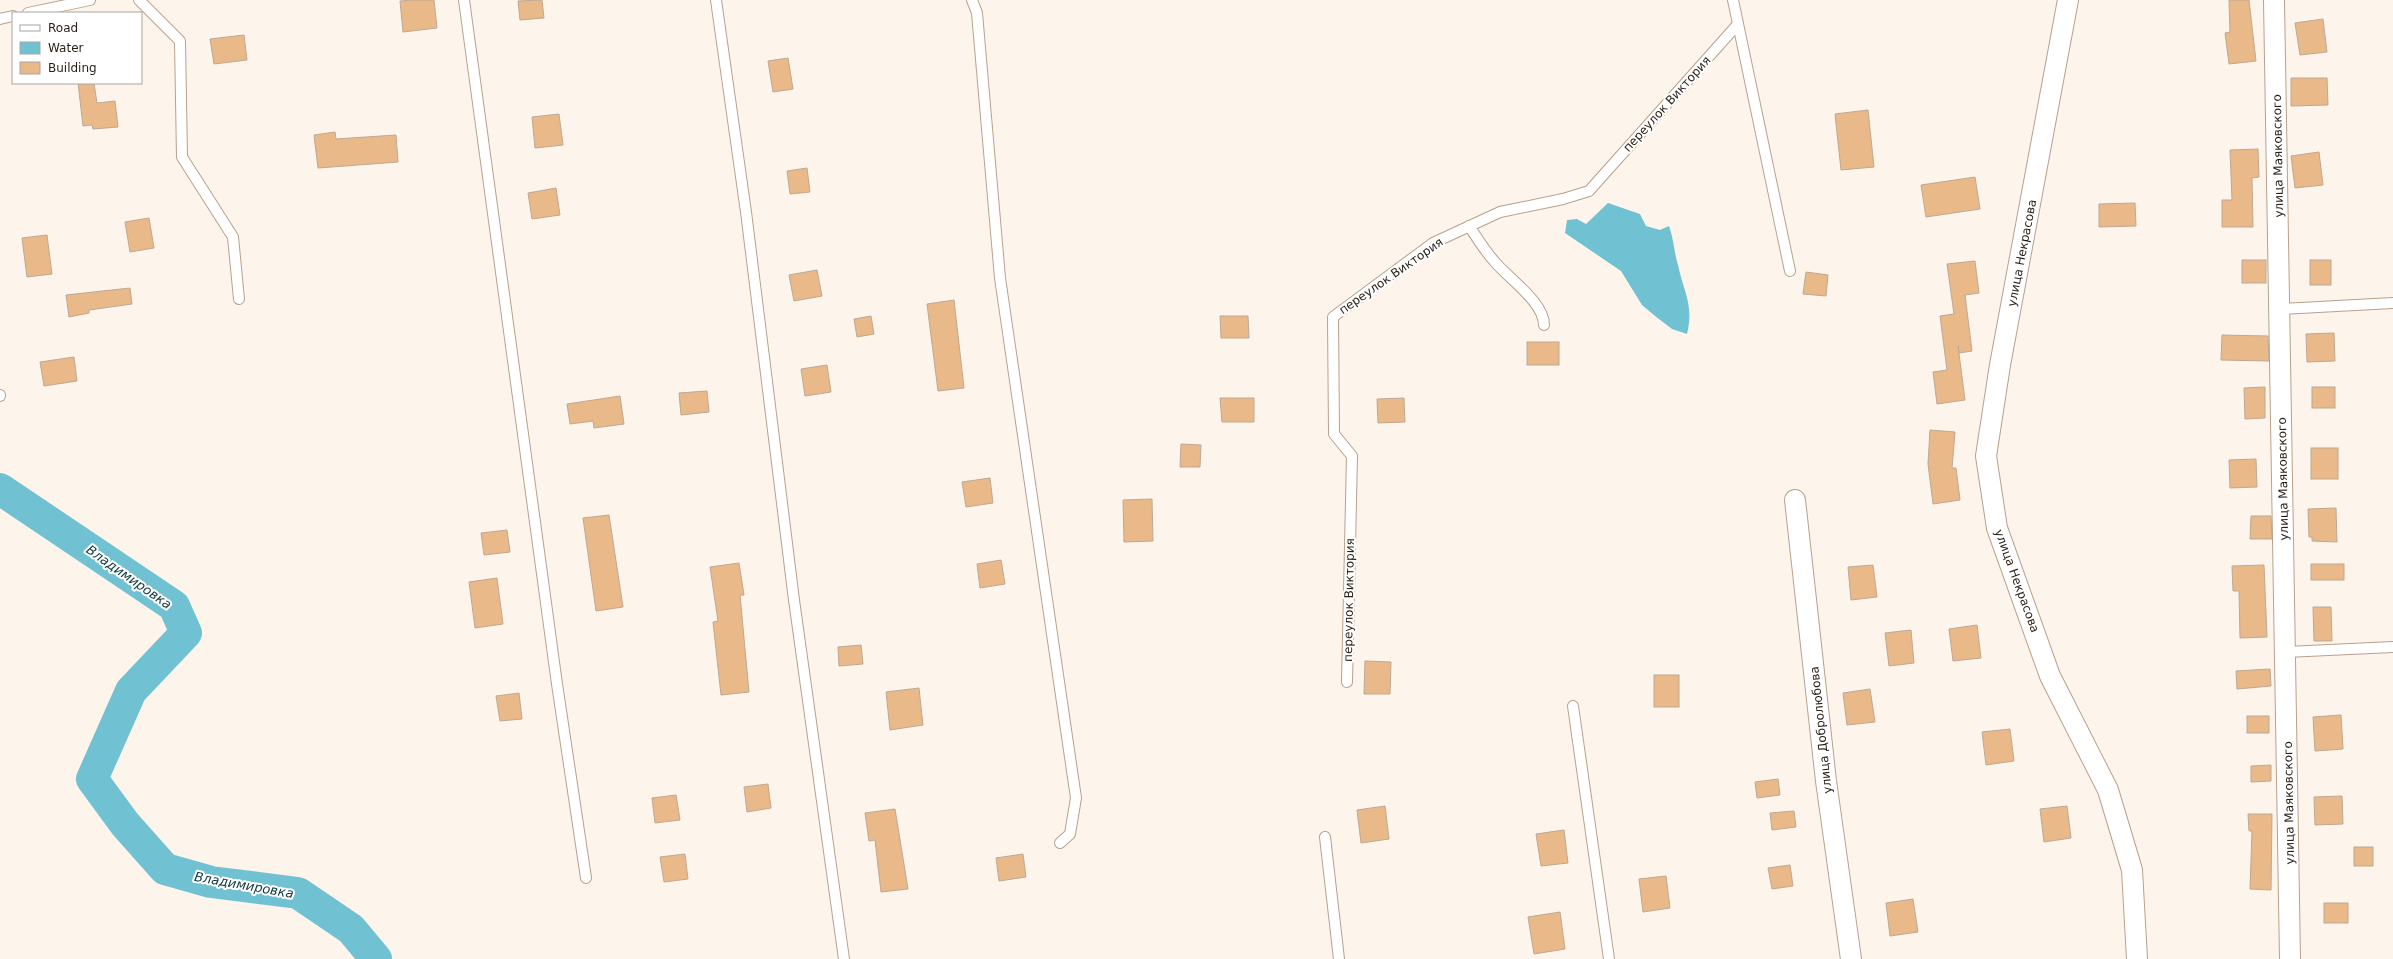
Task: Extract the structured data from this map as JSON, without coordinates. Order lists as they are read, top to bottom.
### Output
{
  "streets": {
    "street": ["улица Маяковского", "улица Некрасова", "улица Добролюбова"],
    "lane": ["переулок Виктория"]
  },
  "water": ["Владимировка"],
  "legend": ["Road", "Water", "Building"]
}
